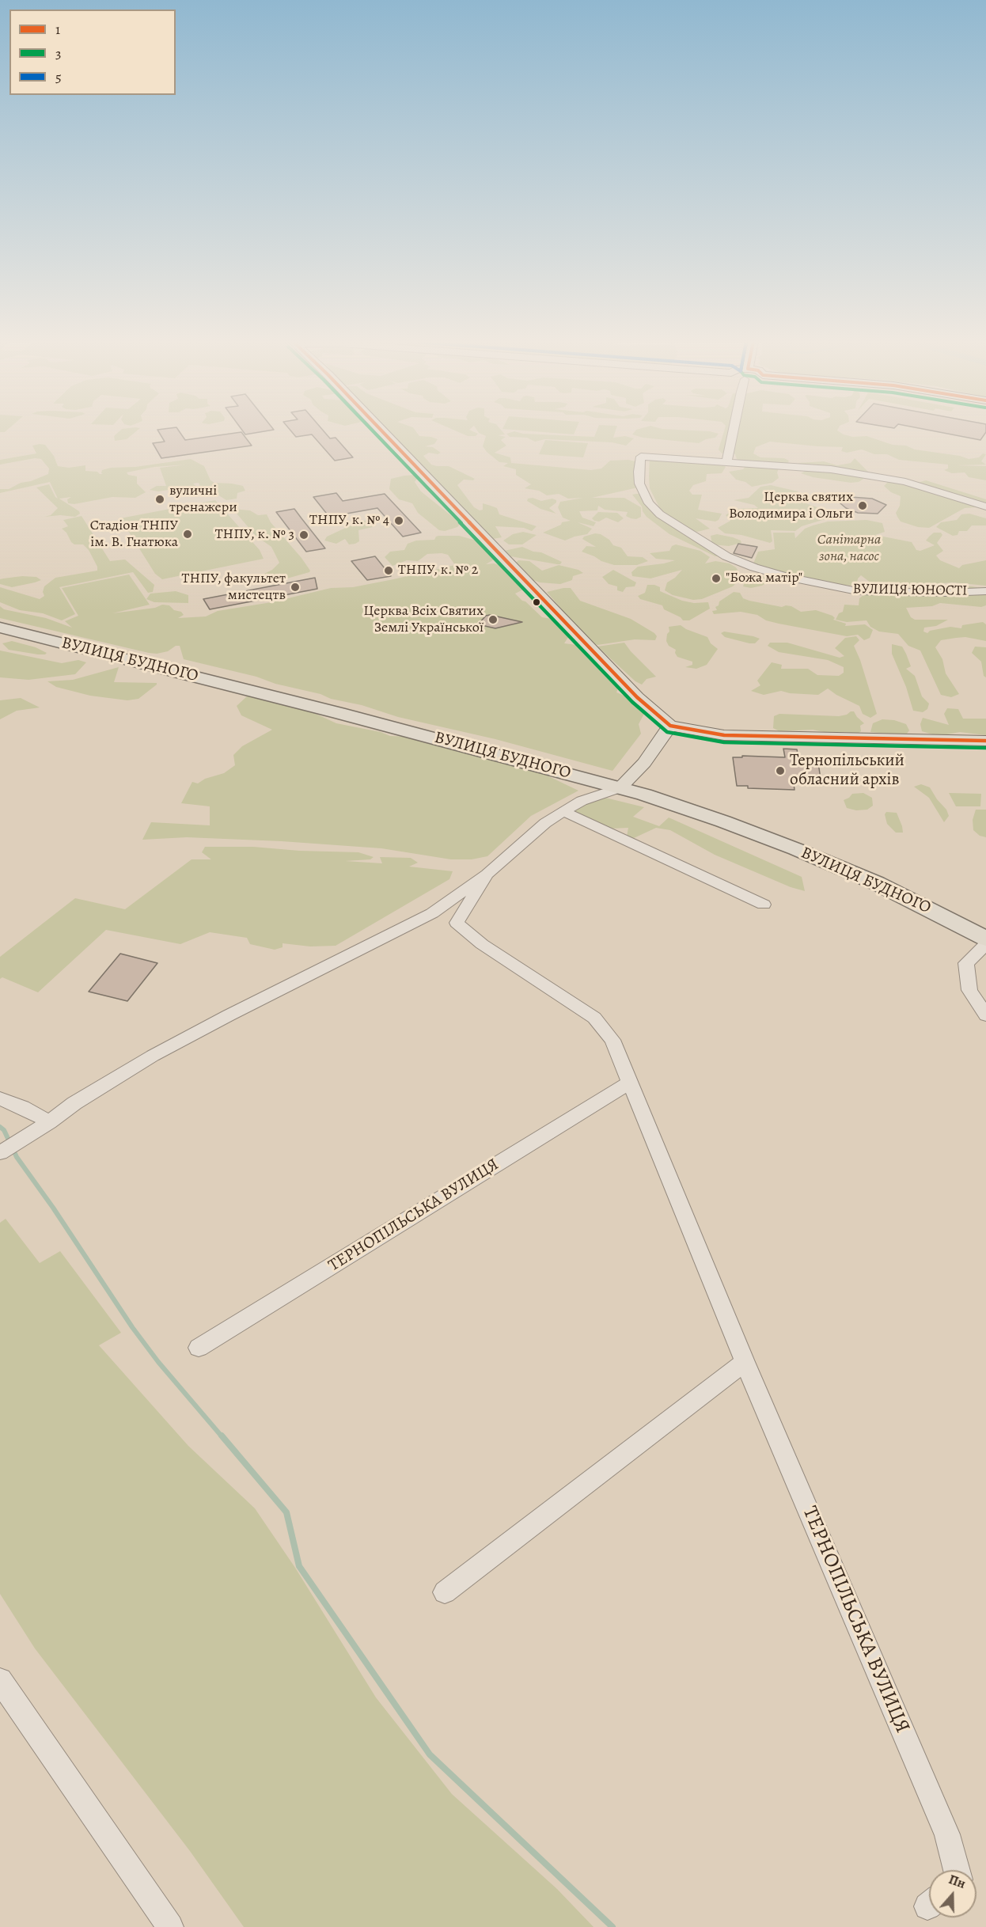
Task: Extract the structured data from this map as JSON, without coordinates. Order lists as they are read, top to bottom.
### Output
{
  "streets": {
    "highway": ["ВУЛИЦЯ БУДНОГО"],
    "street": ["ВУЛИЦЯ ЮНОСТІ", "ТЕРНОПІЛЬСЬКА ВУЛИЦЯ"]
  },
  "parks": ["Санітарна зона, насос"],
  "places": [
    "вуличні тренажери",
    "Церква святих Володимира і Ольги",
    "ТНПУ, к. № 4",
    "Стадіон ТНПУ ім. В. Гнатюка",
    "ТНПУ, к. № 3",
    "ТНПУ, к. № 2",
    "\"Божа матір\"",
    "ТНПУ, факультет мистецтв",
    "Церква Всіх Святих Землі Української",
    "Тернопільський обласний архів"
  ],
  "lines": ["transit line 1", "transit line 3"],
  "legend": ["1", "3", "5"],
  "north": "top"
}
